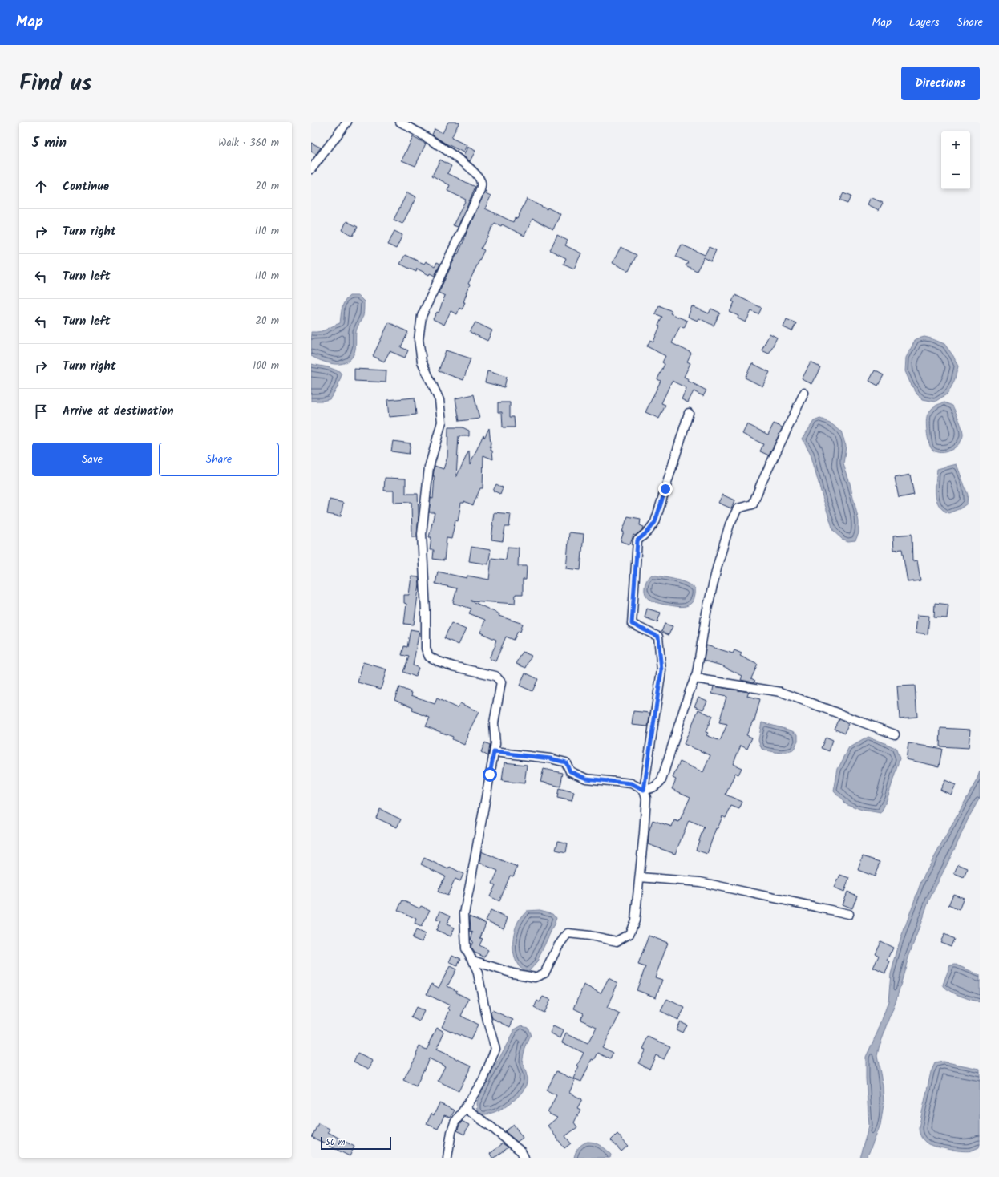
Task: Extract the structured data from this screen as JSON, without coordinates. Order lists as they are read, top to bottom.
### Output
{
  "scale_bar": "50 m",
  "page": {
    "header": "Map",
    "nav": ["Map", "Layers", "Share"],
    "title": "Find us",
    "buttons": [
      "Directions",
      ["Save", "Share"]
    ],
    "heading": ["5 min", "Walk · 360 m"],
    "map_buttons": ["+", "−"],
    "list": [
      ["Continue", "20 m"],
      ["Turn right", "110 m"],
      ["Turn left", "110 m"],
      ["Turn left", "20 m"],
      ["Turn right", "100 m"],
      "Arrive at destination"
    ],
    "scale": "50 m"
  }
}
